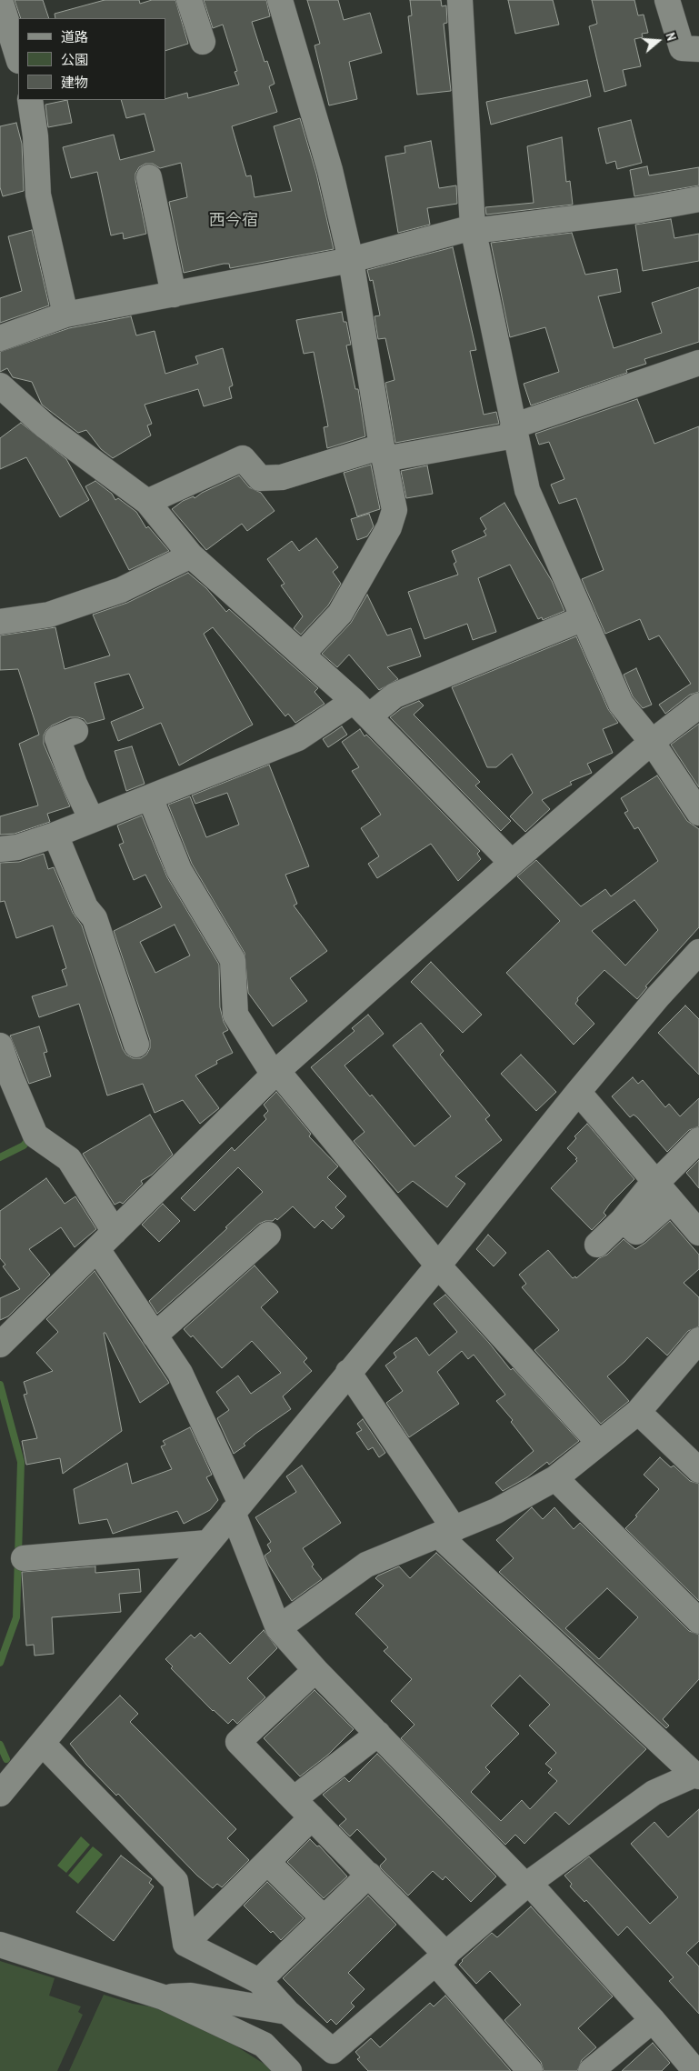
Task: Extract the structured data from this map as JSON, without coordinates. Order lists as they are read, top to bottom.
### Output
{
  "districts": ["西今宿"],
  "legend": ["道路", "公園", "建物"],
  "north": "right"
}
